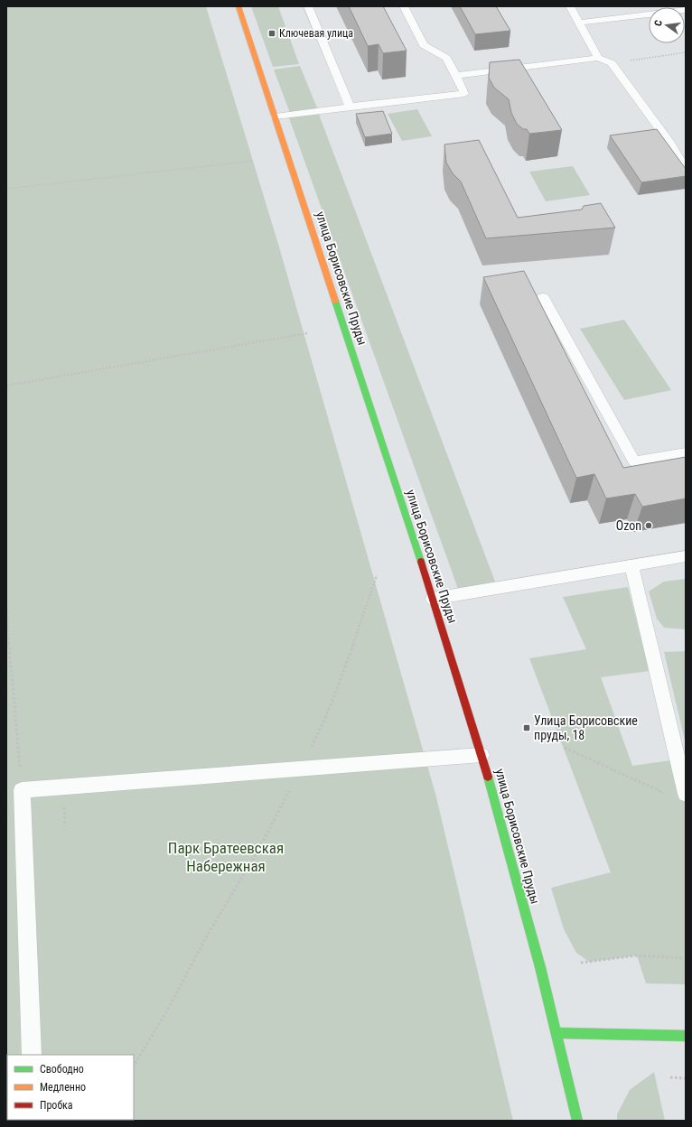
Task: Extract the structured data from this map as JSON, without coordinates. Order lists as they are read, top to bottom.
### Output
{
  "streets": {
    "street": ["улица Борисовские Пруды"]
  },
  "parks": ["Парк Братеевская Набережная"],
  "places": {
    "transit": ["Ключевая улица", "Улица Борисовские пруды, 18"],
    "other": ["Ozon"]
  },
  "legend": ["Свободно", "Медленно", "Пробка"],
  "north": "left"
}
